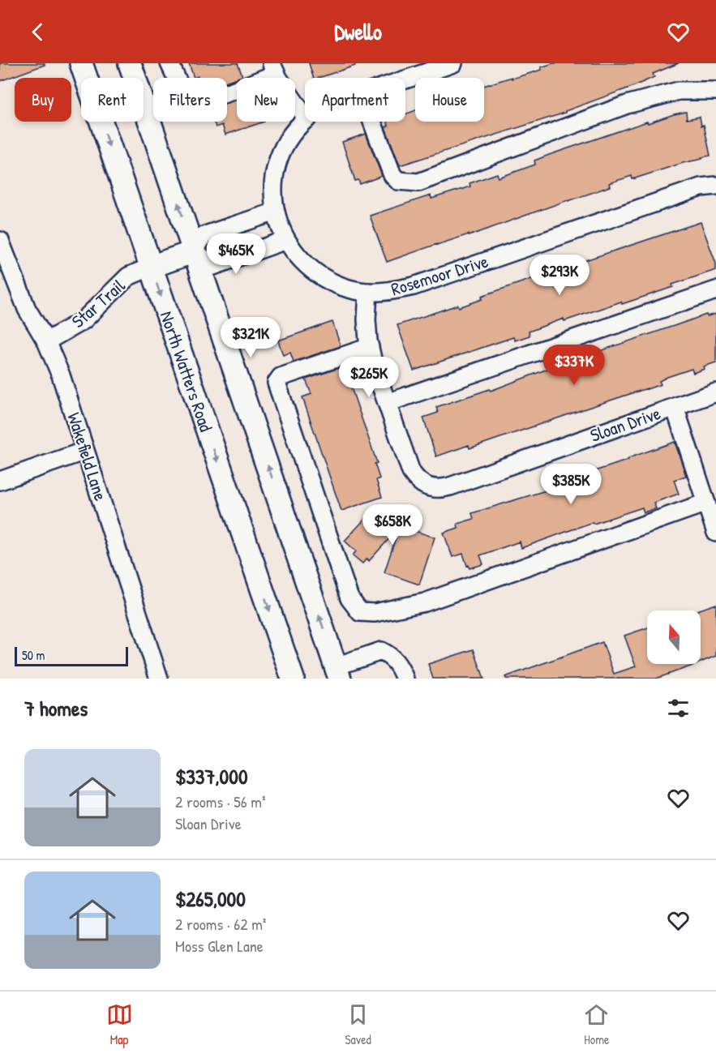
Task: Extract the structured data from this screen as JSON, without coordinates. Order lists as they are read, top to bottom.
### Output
{
  "streets": {
    "main road": ["North Watters Road"],
    "street": [
      "Rosemoor Drive",
      "Star Trail",
      "Sloan Drive",
      "Wakefield Lane"
    ]
  },
  "crossings": [
    ["Star Trail", "North Watters Road"],
    ["Star Trail", "Wakefield Lane"]
  ],
  "scale_bar": "50 m",
  "north": "top",
  "page": {
    "header": "Dwello",
    "chip": [
      "Buy",
      "Rent",
      "Filters",
      "New",
      "Apartment",
      "House"
    ],
    "price": [
      "$465K",
      "$293K",
      "$321K",
      "$337K",
      "$265K",
      "$385K",
      "$658K"
    ],
    "scale": "50 m",
    "heading": "7 homes",
    "list": [
      {
        "name": "$337,000",
        "note": "2 rooms · 56 m² · Sloan Drive"
      },
      {
        "name": "$265,000",
        "note": "2 rooms · 62 m² · Moss Glen Lane"
      }
    ],
    "tabs": ["Map", "Saved", "Home"]
  }
}
